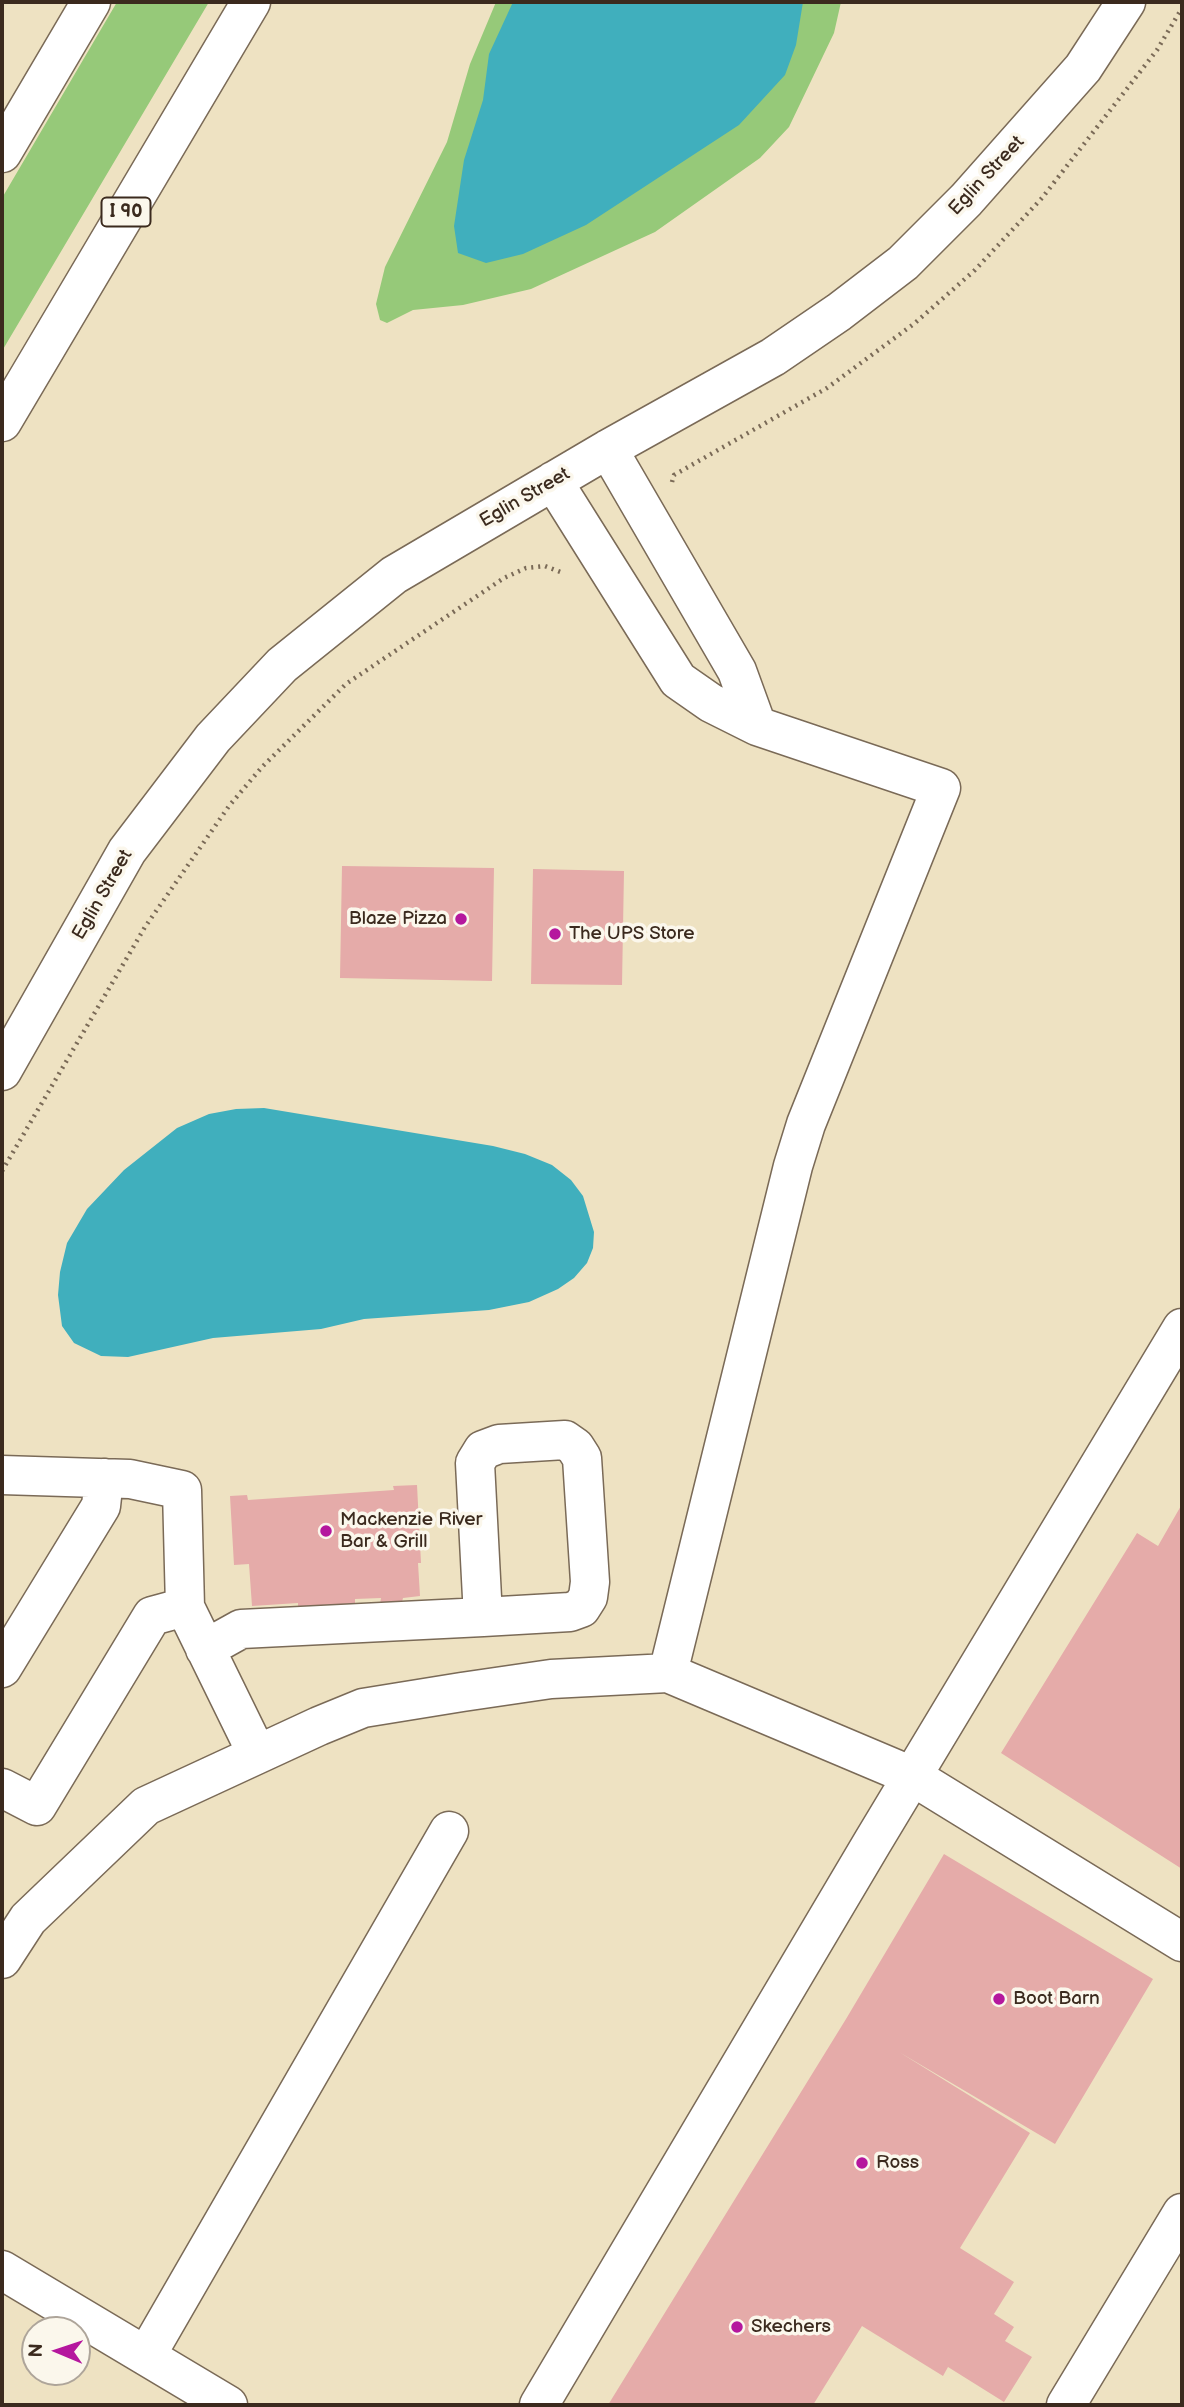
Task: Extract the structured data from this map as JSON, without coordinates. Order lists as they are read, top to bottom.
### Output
{
  "streets": {
    "main road": ["Eglin Street", "I 90"]
  },
  "places": [
    "Blaze Pizza",
    "The UPS Store",
    "Mackenzie River Bar & Grill",
    "Boot Barn",
    "Ross",
    "Skechers"
  ],
  "north": "left"
}
